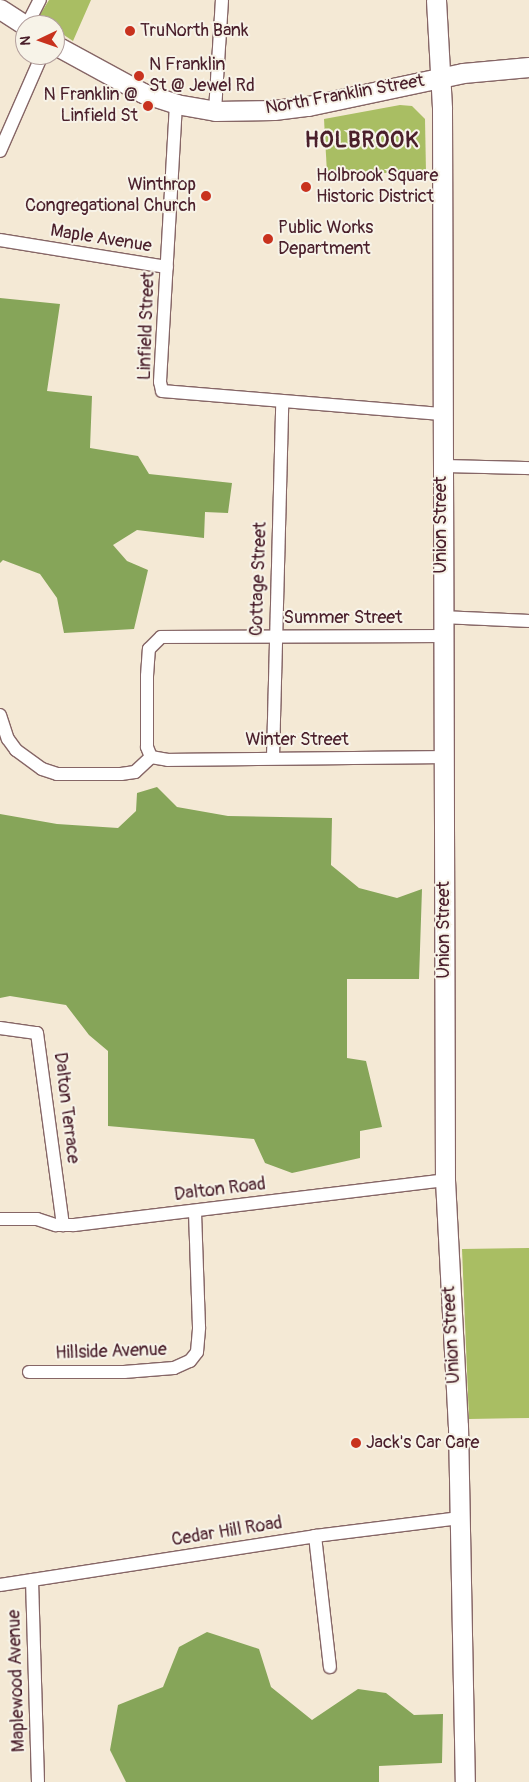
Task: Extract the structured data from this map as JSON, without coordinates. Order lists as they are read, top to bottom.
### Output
{
  "streets": {
    "main road": ["North Franklin Street", "Union Street"],
    "street": [
      "Maple Avenue",
      "Linfield Street",
      "Cottage Street",
      "Summer Street",
      "Winter Street",
      "Dalton Terrace",
      "Dalton Road",
      "Hillside Avenue",
      "Cedar Hill Road",
      "Maplewood Avenue"
    ]
  },
  "crossings": [
    ["North Franklin Street", "Linfield Street"],
    ["North Franklin Street", "Union Street"],
    ["Maple Avenue", "Linfield Street"],
    ["Linfield Street", "Union Street"],
    ["Linfield Street", "Cottage Street"],
    ["Union Street", "Summer Street"],
    ["Union Street", "Winter Street"],
    ["Union Street", "Dalton Road"],
    ["Union Street", "Cedar Hill Road"],
    ["Cottage Street", "Summer Street"],
    ["Cottage Street", "Winter Street"],
    ["Summer Street", "Winter Street"],
    ["Dalton Terrace", "Dalton Road"],
    ["Dalton Road", "Hillside Avenue"],
    ["Cedar Hill Road", "Maplewood Avenue"]
  ],
  "districts": ["HOLBROOK"],
  "places": [
    "TruNorth Bank",
    "N Franklin St @ Jewel Rd",
    "N Franklin @ Linfield St",
    "Holbrook Square Historic District",
    "Winthrop Congregational Church",
    "Public Works Department",
    "Jack's Car Care"
  ],
  "north": "left"
}
